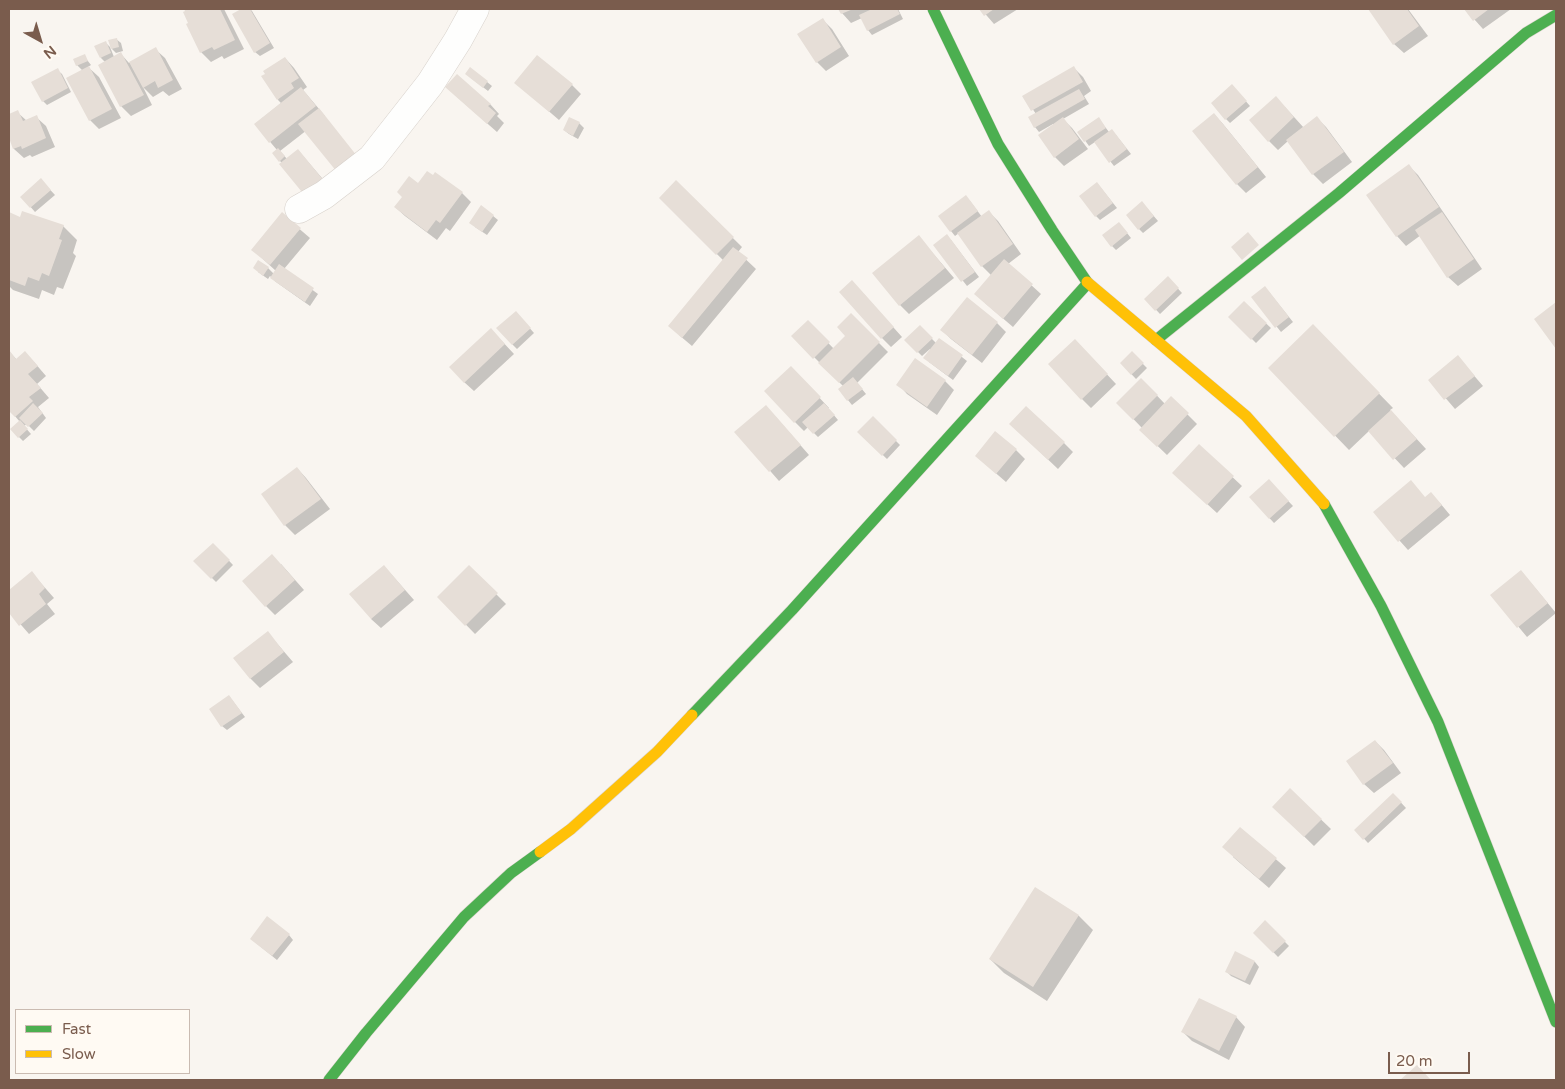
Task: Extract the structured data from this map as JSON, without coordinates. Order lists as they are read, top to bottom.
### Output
{
  "legend": ["Fast", "Slow"],
  "scale_bar": "20 m",
  "north": "bottom right"
}
